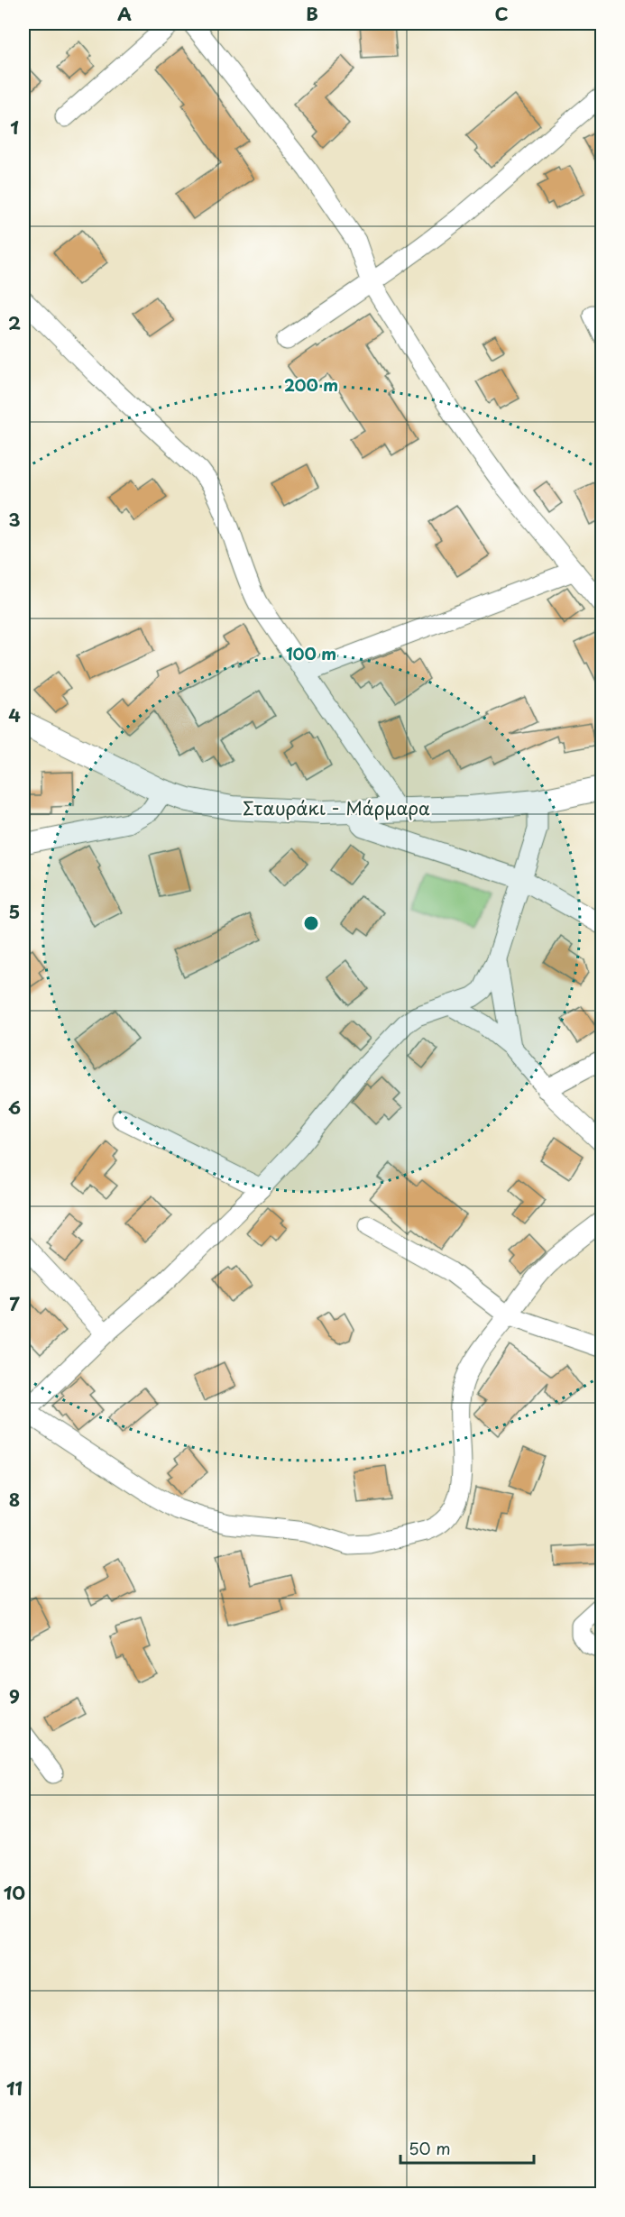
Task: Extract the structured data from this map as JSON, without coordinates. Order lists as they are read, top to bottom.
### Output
{
  "streets": {
    "street": ["Σταυράκι - Μάρμαρα"]
  },
  "scale_bar": "50 m",
  "grid": {
    "columns": ["A", "B", "C"],
    "rows": [
      "1",
      "2",
      "3",
      "4",
      "5",
      "6",
      "7",
      "8",
      "9",
      "10",
      "11"
    ]
  },
  "rings": ["200 m", "100 m"]
}
